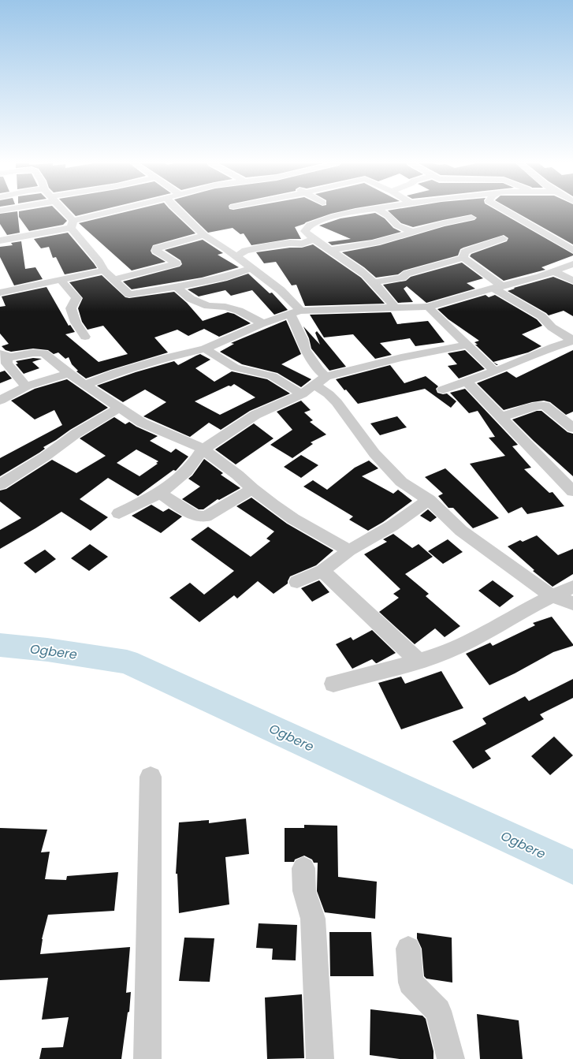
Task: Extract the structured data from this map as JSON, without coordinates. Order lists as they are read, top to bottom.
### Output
{
  "water": ["Ogbere"]
}
